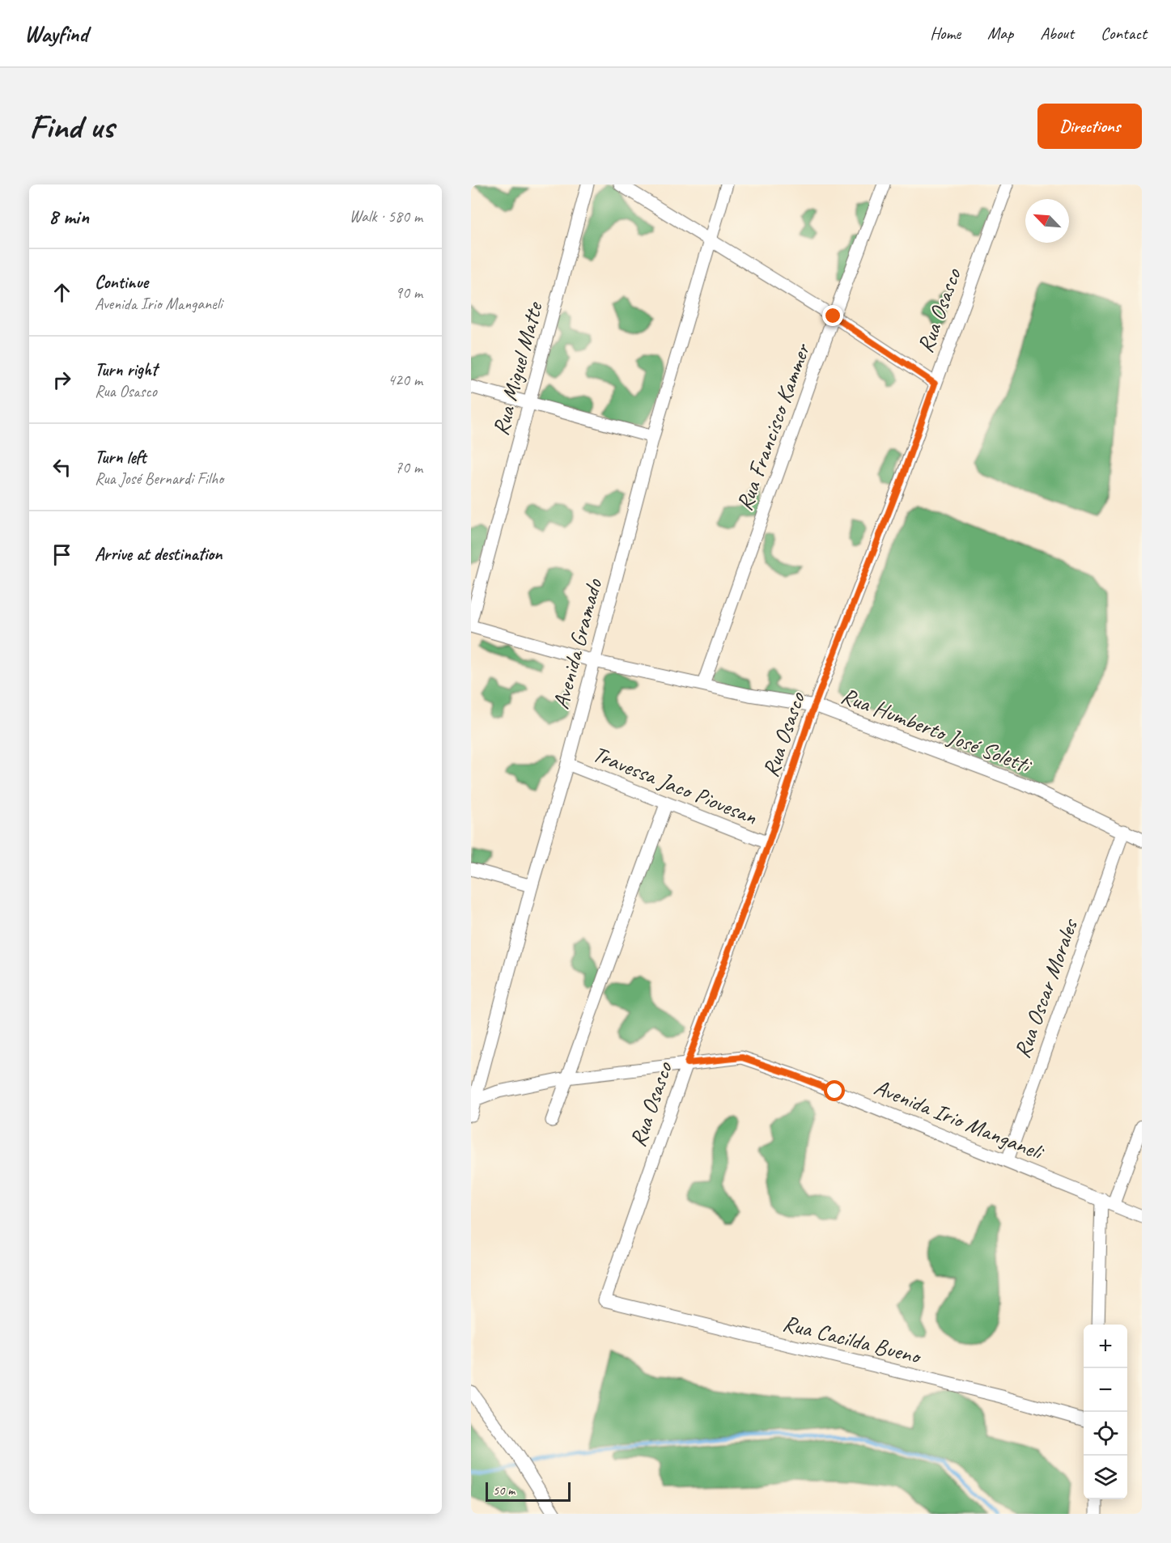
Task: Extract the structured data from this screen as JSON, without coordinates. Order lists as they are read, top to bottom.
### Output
{
  "streets": {
    "street": [
      "Rua Osasco",
      "Rua Miguel Matte",
      "Rua Francisco Kammer",
      "Avenida Gramado",
      "Rua Humberto José Soletti",
      "Travessa Jaco Piovesan",
      "Rua Oscar Morales",
      "Avenida Irio Manganeli",
      "Rua Cacilda Bueno"
    ]
  },
  "crossings": [
    ["Rua Osasco", "Rua Humberto José Soletti"],
    ["Rua Osasco", "Travessa Jaco Piovesan"],
    ["Rua Osasco", "Avenida Irio Manganeli"],
    ["Rua Osasco", "Rua Cacilda Bueno"],
    ["Rua Francisco Kammer", "Rua Humberto José Soletti"],
    ["Avenida Gramado", "Rua Humberto José Soletti"],
    ["Avenida Gramado", "Travessa Jaco Piovesan"],
    ["Avenida Gramado", "Avenida Irio Manganeli"],
    ["Rua Humberto José Soletti", "Rua Oscar Morales"],
    ["Rua Oscar Morales", "Avenida Irio Manganeli"]
  ],
  "scale_bar": "50 m",
  "north": "top left",
  "page": {
    "header": "Wayfind",
    "nav": [
      "Home",
      "Map",
      "About",
      "Contact"
    ],
    "buttons": "Directions",
    "title": "Find us",
    "heading": ["8 min", "Walk · 580 m"],
    "list": [
      ["Continue", "Avenida Irio Manganeli", "90 m"],
      ["Turn right", "Rua Osasco", "420 m"],
      ["Turn left", "Rua José Bernardi Filho", "70 m"],
      "Arrive at destination"
    ],
    "map_buttons": ["+", "−"],
    "scale": "50 m"
  }
}
